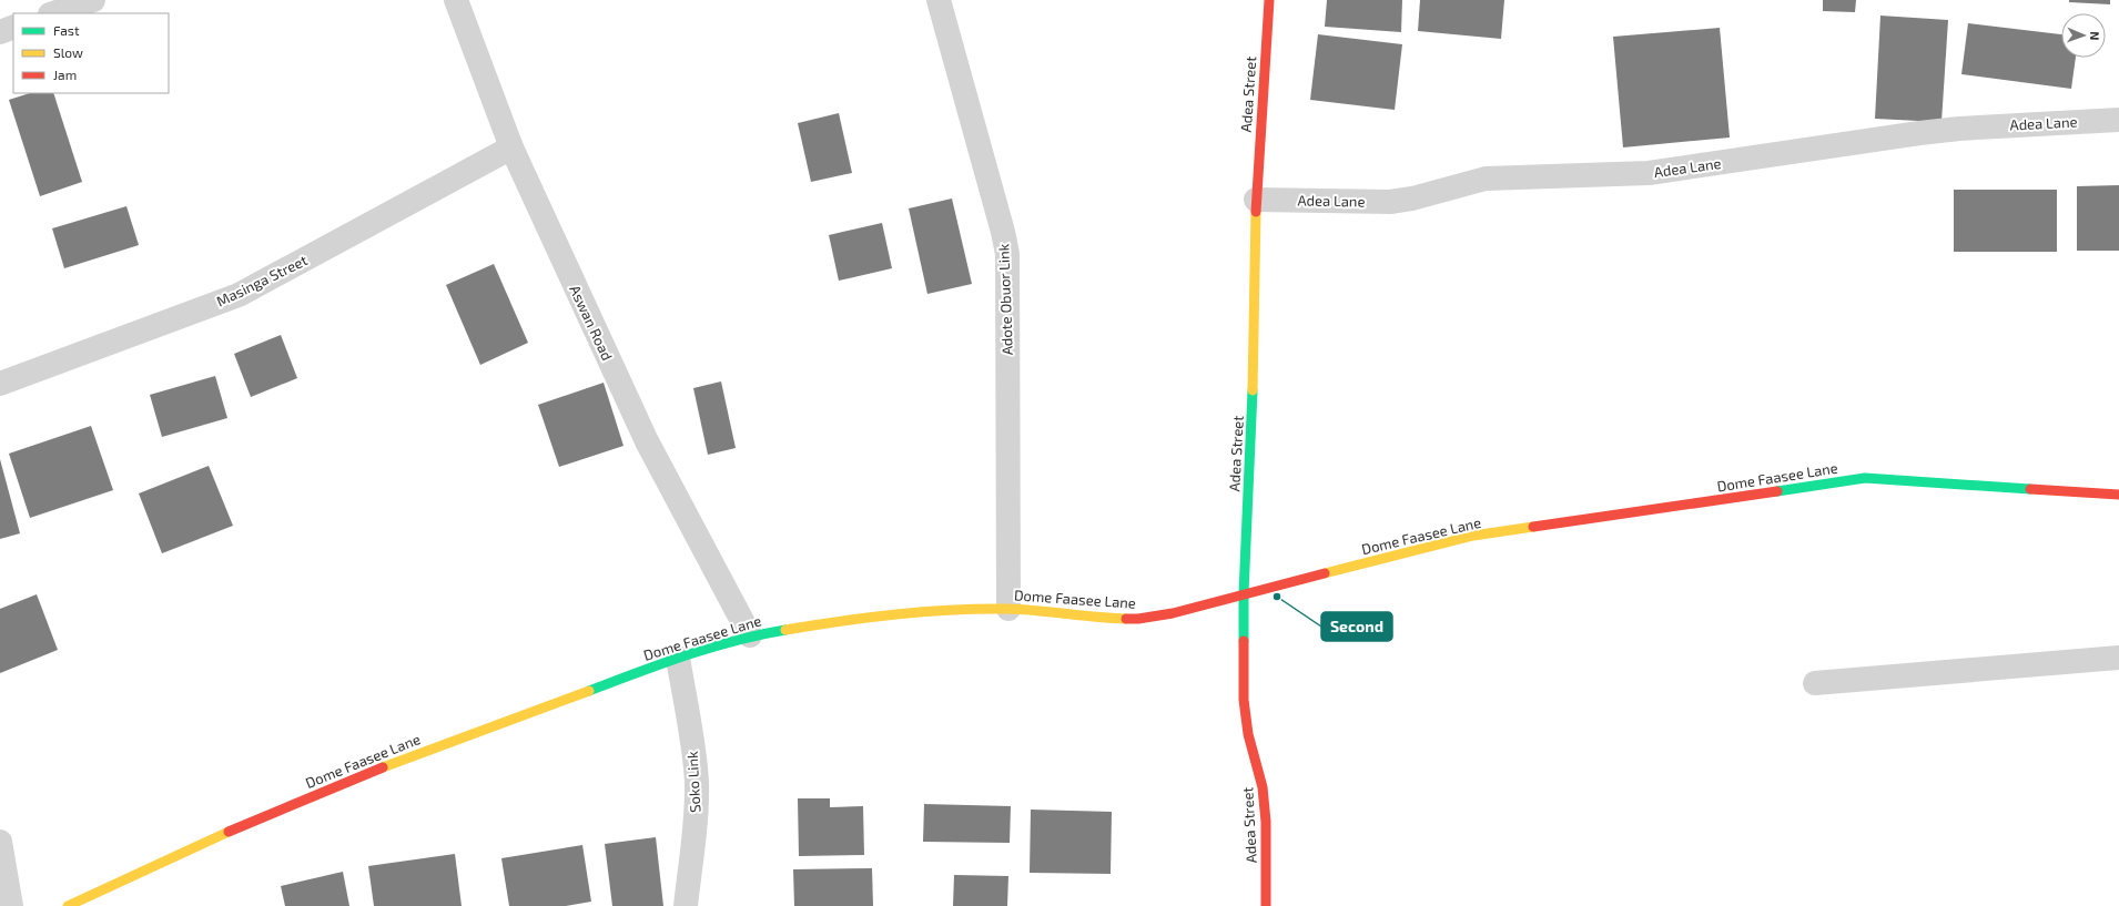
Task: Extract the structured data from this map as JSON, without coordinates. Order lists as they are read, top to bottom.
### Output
{
  "streets": {
    "street": [
      "Adea Street",
      "Adea Lane",
      "Masinga Street",
      "Adote Obuor Link",
      "Aswan Road",
      "Dome Faasee Lane",
      "Soko Link"
    ]
  },
  "crossings": [
    ["Adea Street", "Adea Lane"],
    ["Adea Street", "Dome Faasee Lane"],
    ["Masinga Street", "Aswan Road"],
    ["Adote Obuor Link", "Dome Faasee Lane"],
    ["Aswan Road", "Dome Faasee Lane"],
    ["Dome Faasee Lane", "Soko Link"]
  ],
  "places": ["Second"],
  "legend": ["Fast", "Slow", "Jam"],
  "north": "right"
}
